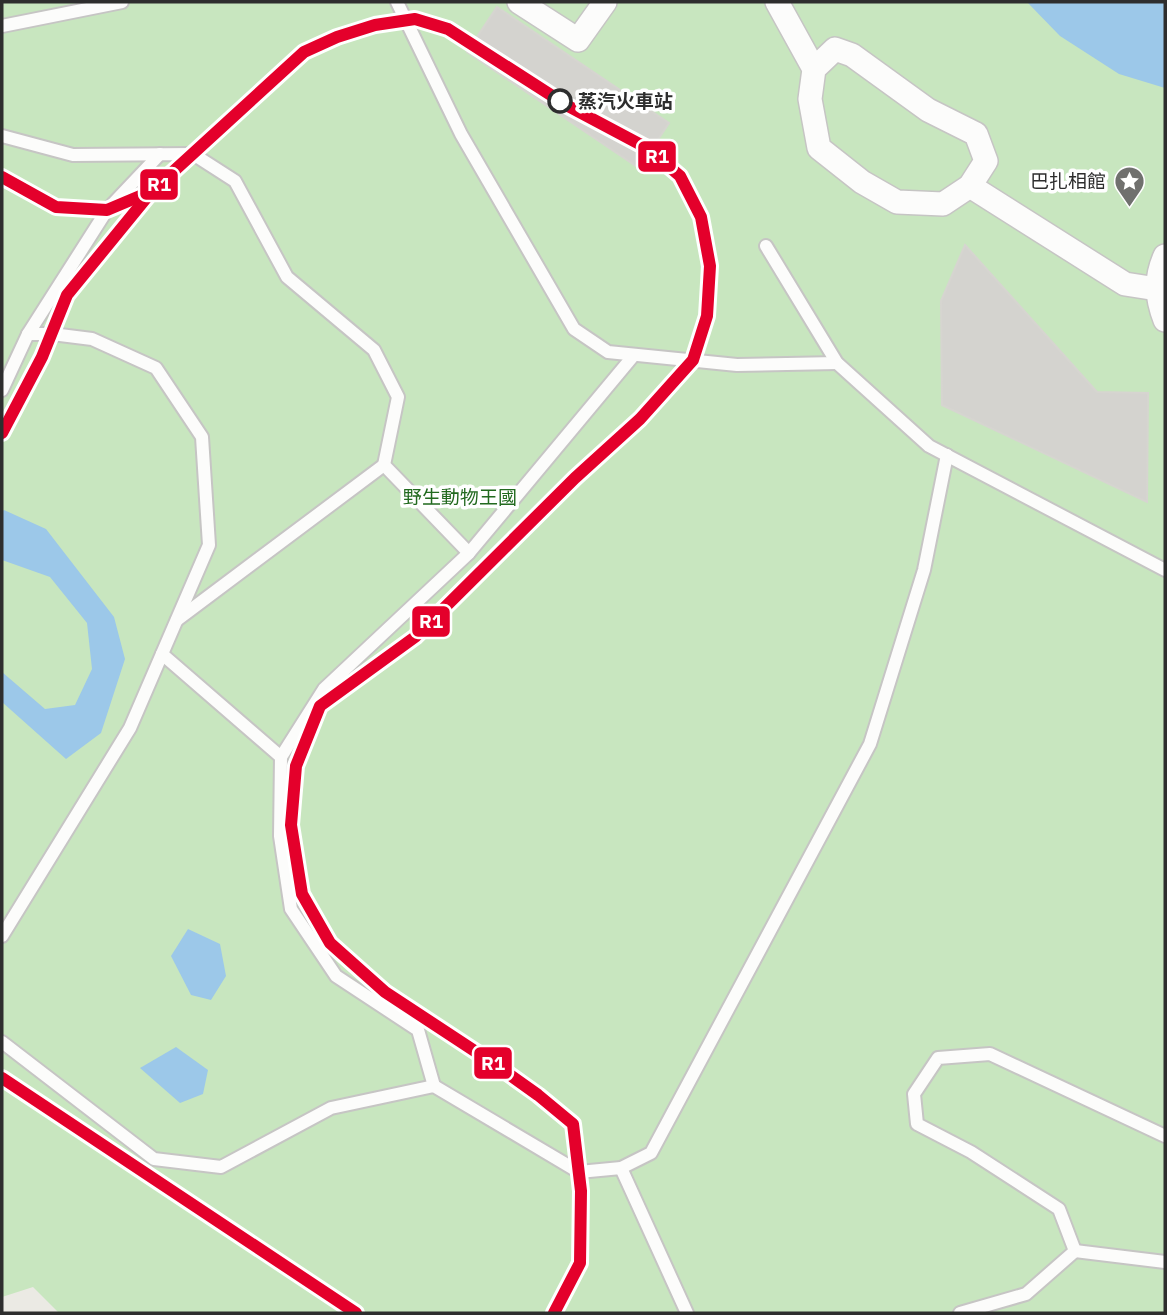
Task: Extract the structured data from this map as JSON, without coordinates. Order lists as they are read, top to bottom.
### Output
{
  "parks": ["野生動物王國"],
  "places": {
    "other": ["蒸汽火車站"],
    "place": ["巴扎相館"]
  },
  "lines": ["transit line R1"]
}
